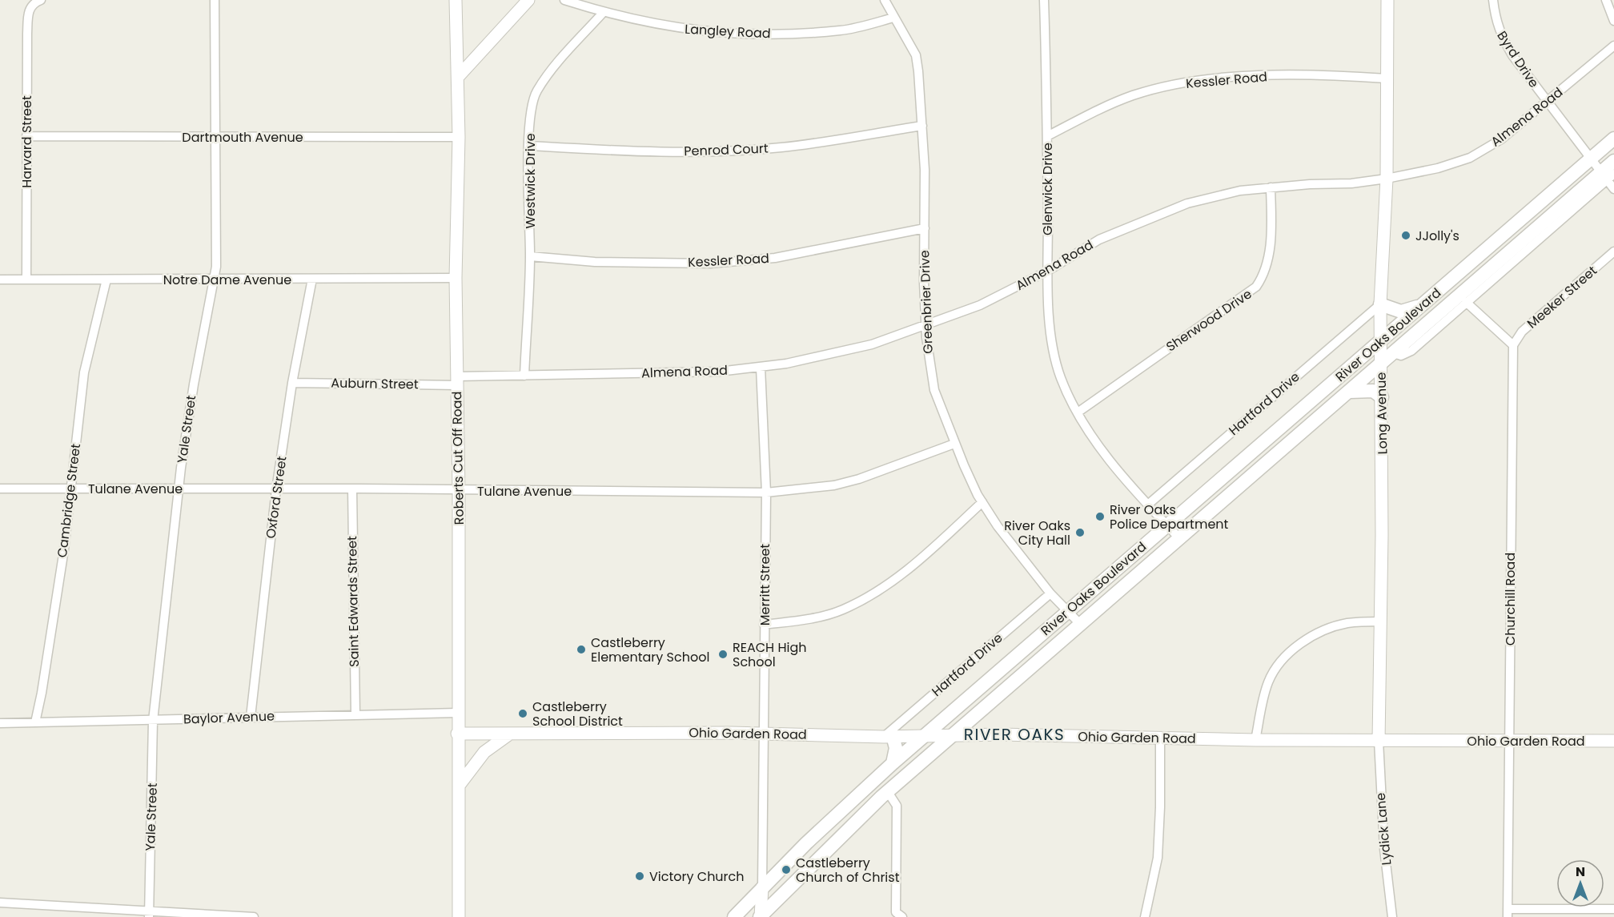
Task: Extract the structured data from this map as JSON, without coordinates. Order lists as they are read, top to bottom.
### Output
{
  "streets": {
    "main road": ["River Oaks Boulevard"],
    "street": [
      "Langley Road",
      "Byrd Drive",
      "Kessler Road",
      "Almena Road",
      "Dartmouth Avenue",
      "Harvard Street",
      "Penrod Court",
      "Westwick Drive",
      "Glenwick Drive",
      "Notre Dame Avenue",
      "Meeker Street",
      "Greenbrier Drive",
      "Sherwood Drive",
      "Auburn Street",
      "Hartford Drive",
      "Long Avenue",
      "Yale Street",
      "Roberts Cut Off Road",
      "Tulane Avenue",
      "Oxford Street",
      "Cambridge Street",
      "Merritt Street",
      "Churchill Road",
      "Saint Edwards Street",
      "Baylor Avenue",
      "Ohio Garden Road",
      "Lydick Lane"
    ]
  },
  "crossings": [
    ["Langley Road", "Westwick Drive"],
    ["Langley Road", "Greenbrier Drive"],
    ["Byrd Drive", "Almena Road"],
    ["Byrd Drive", "River Oaks Boulevard"],
    ["Kessler Road", "Westwick Drive"],
    ["Kessler Road", "Glenwick Drive"],
    ["Kessler Road", "Greenbrier Drive"],
    ["Kessler Road", "Long Avenue"],
    ["Almena Road", "Westwick Drive"],
    ["Almena Road", "Glenwick Drive"],
    ["Almena Road", "Greenbrier Drive"],
    ["Almena Road", "Sherwood Drive"],
    ["Almena Road", "Auburn Street"],
    ["Almena Road", "Long Avenue"],
    ["Almena Road", "Roberts Cut Off Road"],
    ["Almena Road", "Merritt Street"],
    ["Dartmouth Avenue", "Harvard Street"],
    ["Dartmouth Avenue", "Yale Street"],
    ["Dartmouth Avenue", "Roberts Cut Off Road"],
    ["Harvard Street", "Notre Dame Avenue"],
    ["Penrod Court", "Westwick Drive"],
    ["Penrod Court", "Greenbrier Drive"],
    ["Glenwick Drive", "Sherwood Drive"],
    ["Glenwick Drive", "River Oaks Boulevard"],
    ["Glenwick Drive", "Hartford Drive"],
    ["Notre Dame Avenue", "Yale Street"],
    ["Notre Dame Avenue", "Roberts Cut Off Road"],
    ["Notre Dame Avenue", "Oxford Street"],
    ["Notre Dame Avenue", "Cambridge Street"],
    ["Meeker Street", "Churchill Road"],
    ["Greenbrier Drive", "River Oaks Boulevard"],
    ["Greenbrier Drive", "Hartford Drive"],
    ["Greenbrier Drive", "Tulane Avenue"],
    ["River Oaks Boulevard", "Long Avenue"],
    ["River Oaks Boulevard", "Merritt Street"],
    ["River Oaks Boulevard", "Ohio Garden Road"],
    ["Auburn Street", "Roberts Cut Off Road"],
    ["Auburn Street", "Oxford Street"],
    ["Hartford Drive", "Long Avenue"],
    ["Hartford Drive", "Ohio Garden Road"],
    ["Long Avenue", "Ohio Garden Road"],
    ["Long Avenue", "Lydick Lane"],
    ["Yale Street", "Tulane Avenue"],
    ["Yale Street", "Baylor Avenue"],
    ["Roberts Cut Off Road", "Tulane Avenue"],
    ["Roberts Cut Off Road", "Baylor Avenue"],
    ["Roberts Cut Off Road", "Ohio Garden Road"],
    ["Tulane Avenue", "Oxford Street"],
    ["Tulane Avenue", "Cambridge Street"],
    ["Tulane Avenue", "Merritt Street"],
    ["Tulane Avenue", "Saint Edwards Street"],
    ["Oxford Street", "Baylor Avenue"],
    ["Cambridge Street", "Baylor Avenue"],
    ["Merritt Street", "Ohio Garden Road"],
    ["Churchill Road", "Ohio Garden Road"],
    ["Saint Edwards Street", "Baylor Avenue"],
    ["Ohio Garden Road", "Lydick Lane"]
  ],
  "districts": ["RIVER OAKS"],
  "places": [
    "JJolly's",
    "River Oaks Police Department",
    "River Oaks City Hall",
    "Castleberry Elementary School",
    "REACH High School",
    "Castleberry School District",
    "Castleberry Church of Christ",
    "Victory Church"
  ],
  "north": "top"
}
